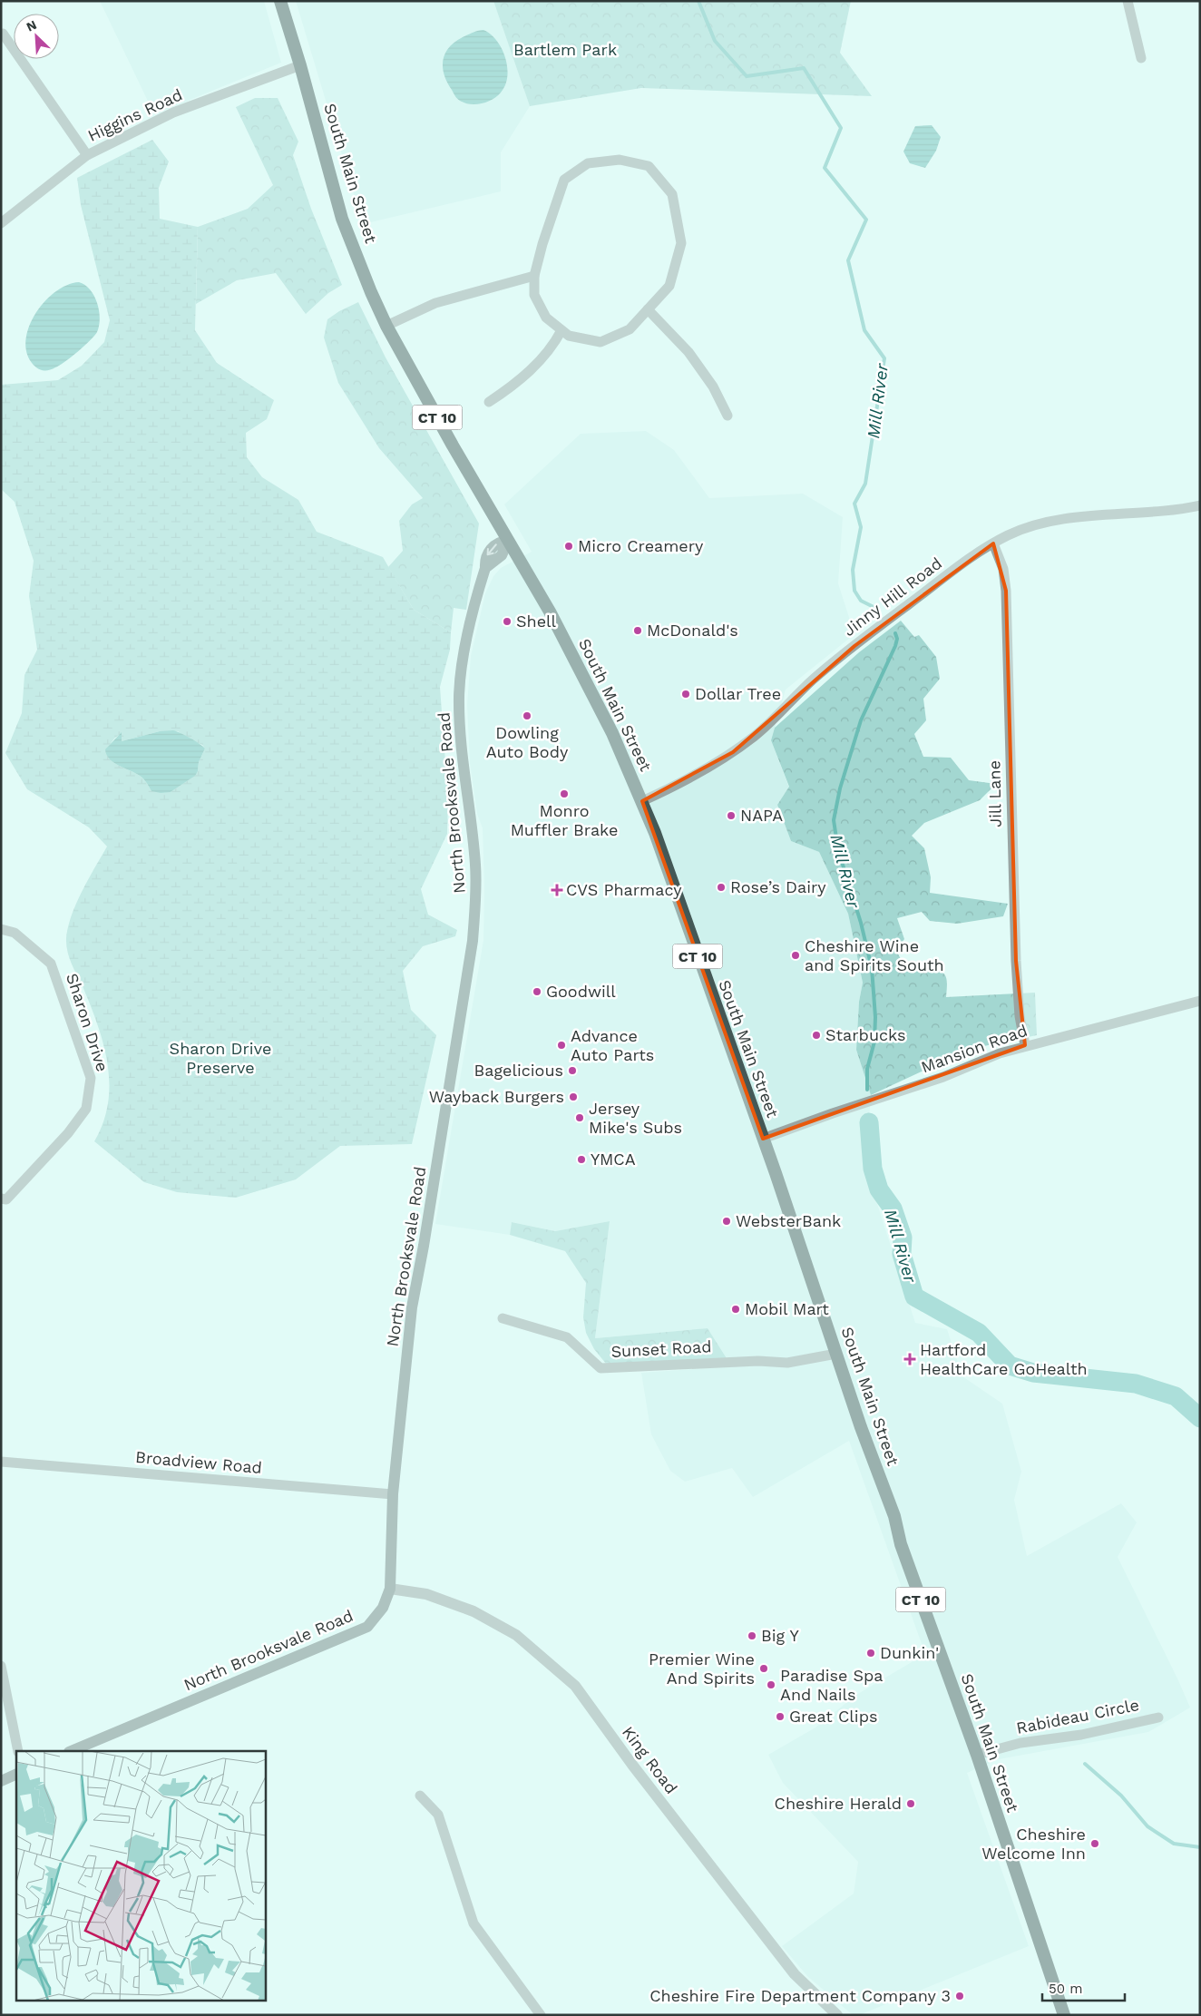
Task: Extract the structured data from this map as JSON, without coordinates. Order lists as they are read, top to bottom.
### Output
{
  "streets": {
    "highway": ["South Main Street", "CT 10"],
    "main road": ["North Brooksvale Road"],
    "street": [
      "Higgins Road",
      "Jinny Hill Road",
      "Jill Lane",
      "Sharon Drive",
      "Mansion Road",
      "Sunset Road",
      "Broadview Road",
      "Rabideau Circle",
      "King Road"
    ]
  },
  "crossings": [
    ["Higgins Road", "South Main Street"],
    ["South Main Street", "Jinny Hill Road"],
    ["South Main Street", "North Brooksvale Road"],
    ["South Main Street", "Mansion Road"],
    ["South Main Street", "Sunset Road"],
    ["South Main Street", "Rabideau Circle"],
    ["Jinny Hill Road", "Jill Lane"],
    ["Jill Lane", "Mansion Road"],
    ["North Brooksvale Road", "Broadview Road"],
    ["North Brooksvale Road", "King Road"]
  ],
  "water": ["Mill River"],
  "parks": ["Bartlem Park", "Sharon Drive Preserve"],
  "places": {
    "other": [
      "Micro Creamery",
      "Shell",
      "McDonald's",
      "Dollar Tree",
      "Dowling Auto Body",
      "Monro Muffler Brake",
      "NAPA",
      "Rose’s Dairy",
      "Cheshire Wine and Spirits South",
      "Goodwill",
      "Starbucks",
      "Advance Auto Parts",
      "Bagelicious",
      "Wayback Burgers",
      "Jersey Mike's Subs",
      "YMCA",
      "WebsterBank",
      "Mobil Mart",
      "Big Y",
      "Dunkin'",
      "Premier Wine And Spirits",
      "Paradise Spa And Nails",
      "Great Clips",
      "Cheshire Herald",
      "Cheshire Welcome Inn",
      "Cheshire Fire Department Company 3"
    ],
    "health": ["CVS Pharmacy", "Hartford HealthCare GoHealth"]
  },
  "scale_bar": "50 m",
  "north": "top left"
}
